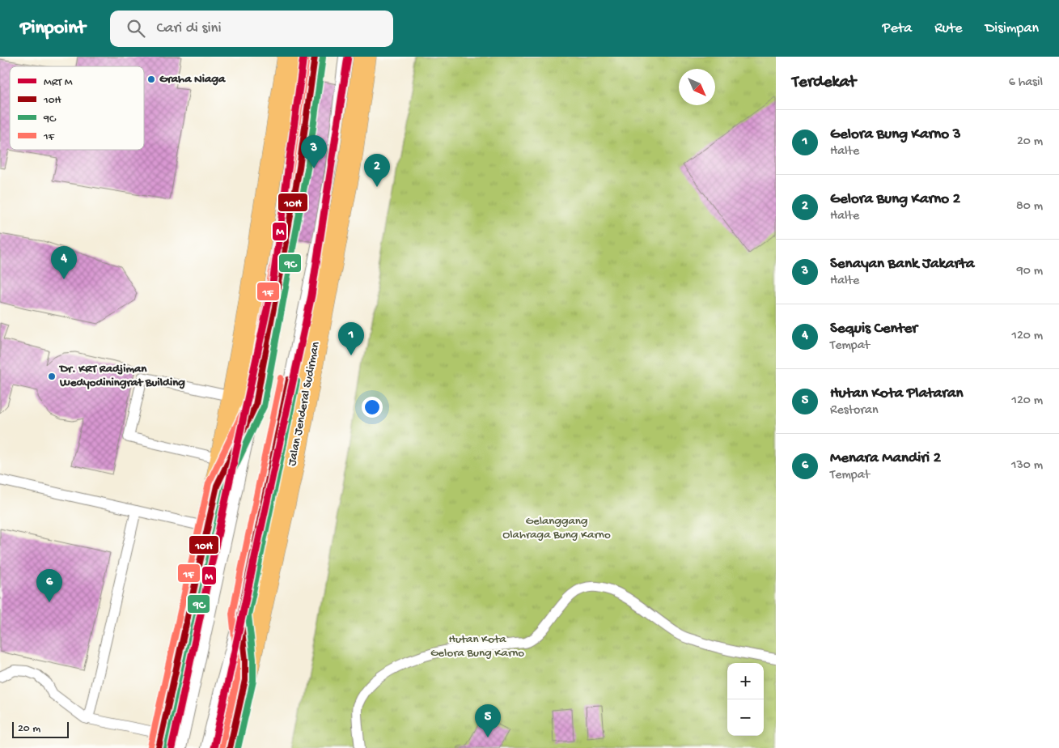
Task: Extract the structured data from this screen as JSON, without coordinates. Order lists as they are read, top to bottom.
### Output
{
  "streets": {
    "main road": ["Jalan Jenderal Sudirman"]
  },
  "parks": ["Gelanggang Olahraga Bung Karno", "Hutan Kota Gelora Bung Karno"],
  "places": ["Graha Niaga", "Dr. KRT Radjiman Wedyodiningrat Building"],
  "lines": [
    "metro line M",
    "transit line 10H",
    "transit line 1F",
    "transit line 9C"
  ],
  "legend": [
    "MRT M",
    "10H",
    "9C",
    "1F"
  ],
  "scale_bar": "20 m",
  "north": "bottom right",
  "page": {
    "header": "Pinpoint",
    "search": "Cari di sini",
    "nav": ["Peta", "Rute", "Disimpan"],
    "heading": ["Terdekat", "6 hasil"],
    "list": [
      {
        "mark": "1",
        "name": "Gelora Bung Karno 3",
        "note": "Halte",
        "value": "20 m"
      },
      {
        "mark": "2",
        "name": "Gelora Bung Karno 2",
        "note": "Halte",
        "value": "80 m"
      },
      {
        "mark": "3",
        "name": "Senayan Bank Jakarta",
        "note": "Halte",
        "value": "90 m"
      },
      {
        "mark": "4",
        "name": "Sequis Center",
        "note": "Tempat",
        "value": "120 m"
      },
      {
        "mark": "5",
        "name": "Hutan Kota Plataran",
        "note": "Restoran",
        "value": "120 m"
      },
      {
        "mark": "6",
        "name": "Menara Mandiri 2",
        "note": "Tempat",
        "value": "130 m"
      }
    ],
    "pins": [
      "3",
      "2",
      "4",
      "1",
      "6",
      "5"
    ],
    "map_buttons": ["+", "−"],
    "scale": "20 m"
  }
}
